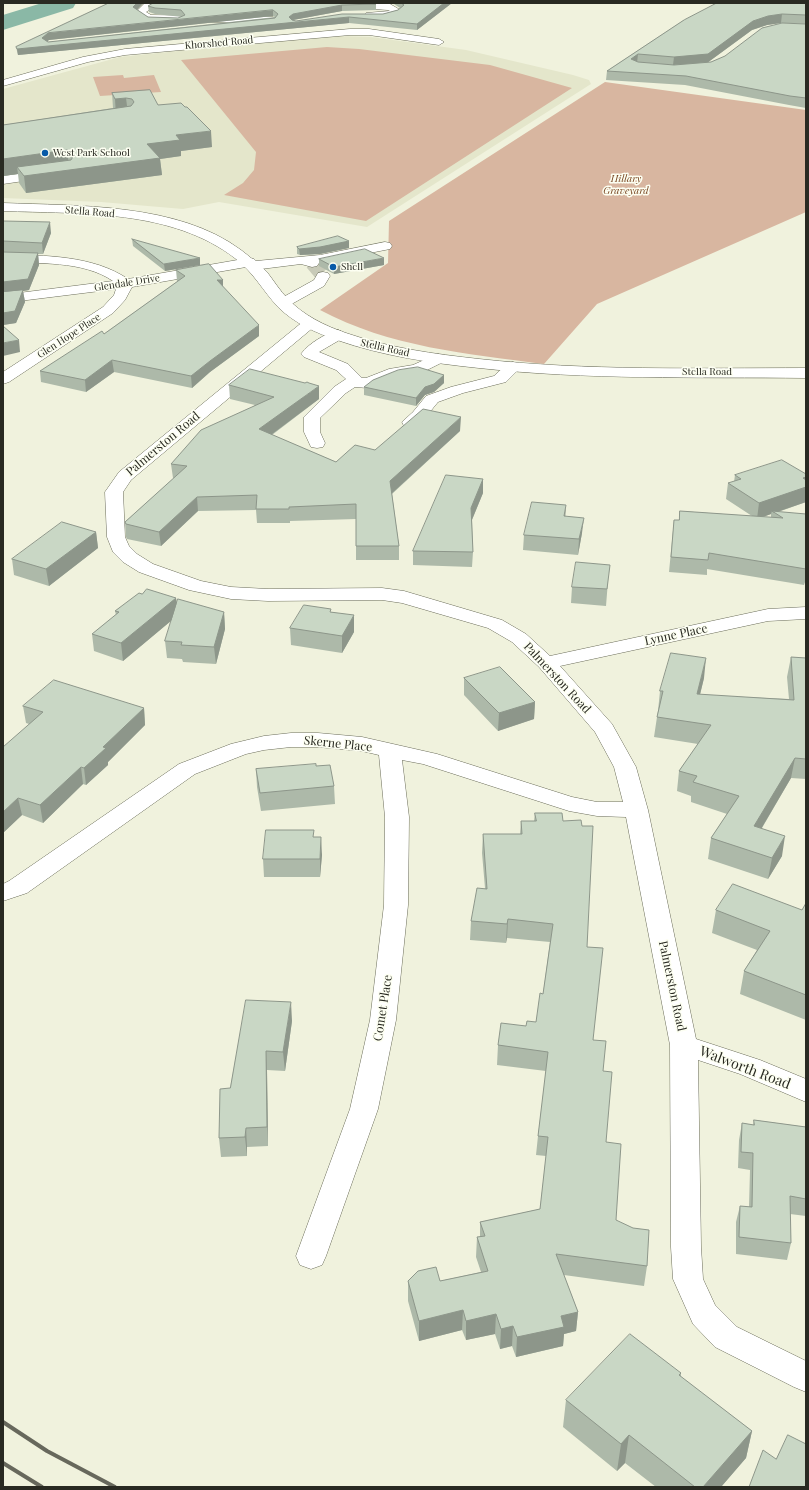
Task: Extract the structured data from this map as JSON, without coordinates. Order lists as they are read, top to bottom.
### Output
{
  "streets": {
    "street": [
      "Khorshed Road",
      "Stella Road",
      "Glendale Drive",
      "Glen Hope Place",
      "Palmerston Road",
      "Lynne Place",
      "Skerne Place",
      "Comet Place",
      "Walworth Road"
    ]
  },
  "crossings": [
    ["Stella Road", "Glendale Drive"],
    ["Stella Road", "Palmerston Road"],
    ["Glendale Drive", "Glen Hope Place"],
    ["Palmerston Road", "Lynne Place"],
    ["Palmerston Road", "Skerne Place"],
    ["Palmerston Road", "Walworth Road"],
    ["Skerne Place", "Comet Place"]
  ],
  "parks": ["Hillary Graveyard"],
  "places": ["West Park School", "Shell"]
}
